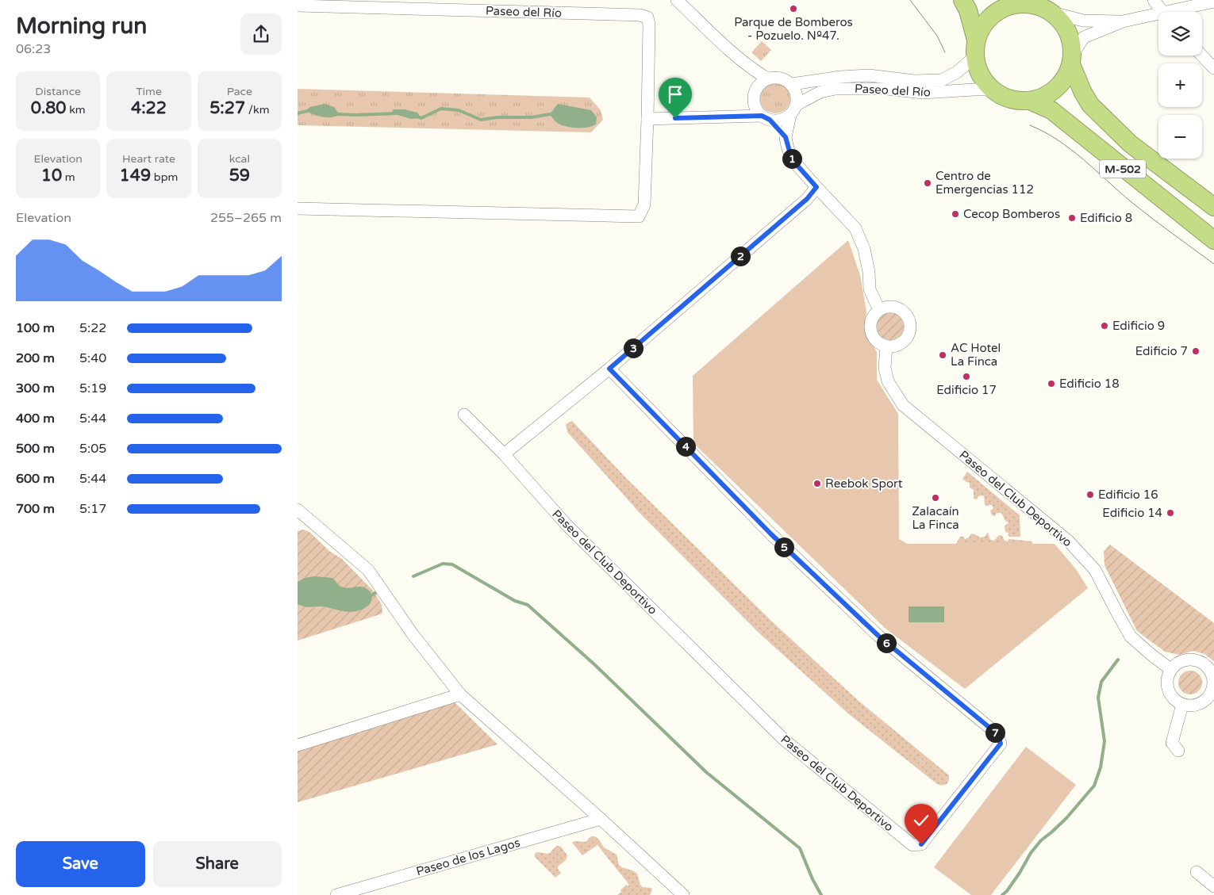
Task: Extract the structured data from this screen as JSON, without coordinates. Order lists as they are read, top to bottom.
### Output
{
  "streets": {
    "highway": ["M-502"],
    "street": ["Paseo del Río", "Paseo del Club Deportivo", "Paseo de los Lagos"]
  },
  "crossings": [
    ["Paseo del Río", "M-502"]
  ],
  "places": [
    "Parque de Bomberos - Pozuelo. Nº47.",
    "Centro de Emergencias 112",
    "Cecop Bomberos",
    "Edificio 8",
    "Edificio 9",
    "Edificio 7",
    "AC Hotel La Finca",
    "Edificio 17",
    "Edificio 18",
    "Reebok Sport",
    "Edificio 16",
    "Zalacaín La Finca",
    "Edificio 14"
  ],
  "page": {
    "heading": ["Morning run", "06:23"],
    "map_buttons": ["+", "−"],
    "stats": [
      ["Distance", "0.80 km"],
      ["Time", "4:22"],
      ["Pace", "5:27 /km"],
      ["Elevation", "10 m"],
      ["Heart rate", "149 bpm"],
      ["kcal", "59"]
    ],
    "pins": [
      "1",
      "2",
      "3",
      "4",
      "5",
      "6",
      "7"
    ],
    "chart": ["Elevation", "255–265 m"],
    "list": [
      {
        "name": "100 m",
        "note": "5:22"
      },
      {
        "name": "200 m",
        "note": "5:40"
      },
      {
        "name": "300 m",
        "note": "5:19"
      },
      {
        "name": "400 m",
        "note": "5:44"
      },
      {
        "name": "500 m",
        "note": "5:05"
      },
      {
        "name": "600 m",
        "note": "5:44"
      },
      {
        "name": "700 m",
        "note": "5:17"
      }
    ],
    "buttons": ["Save", "Share"]
  }
}
